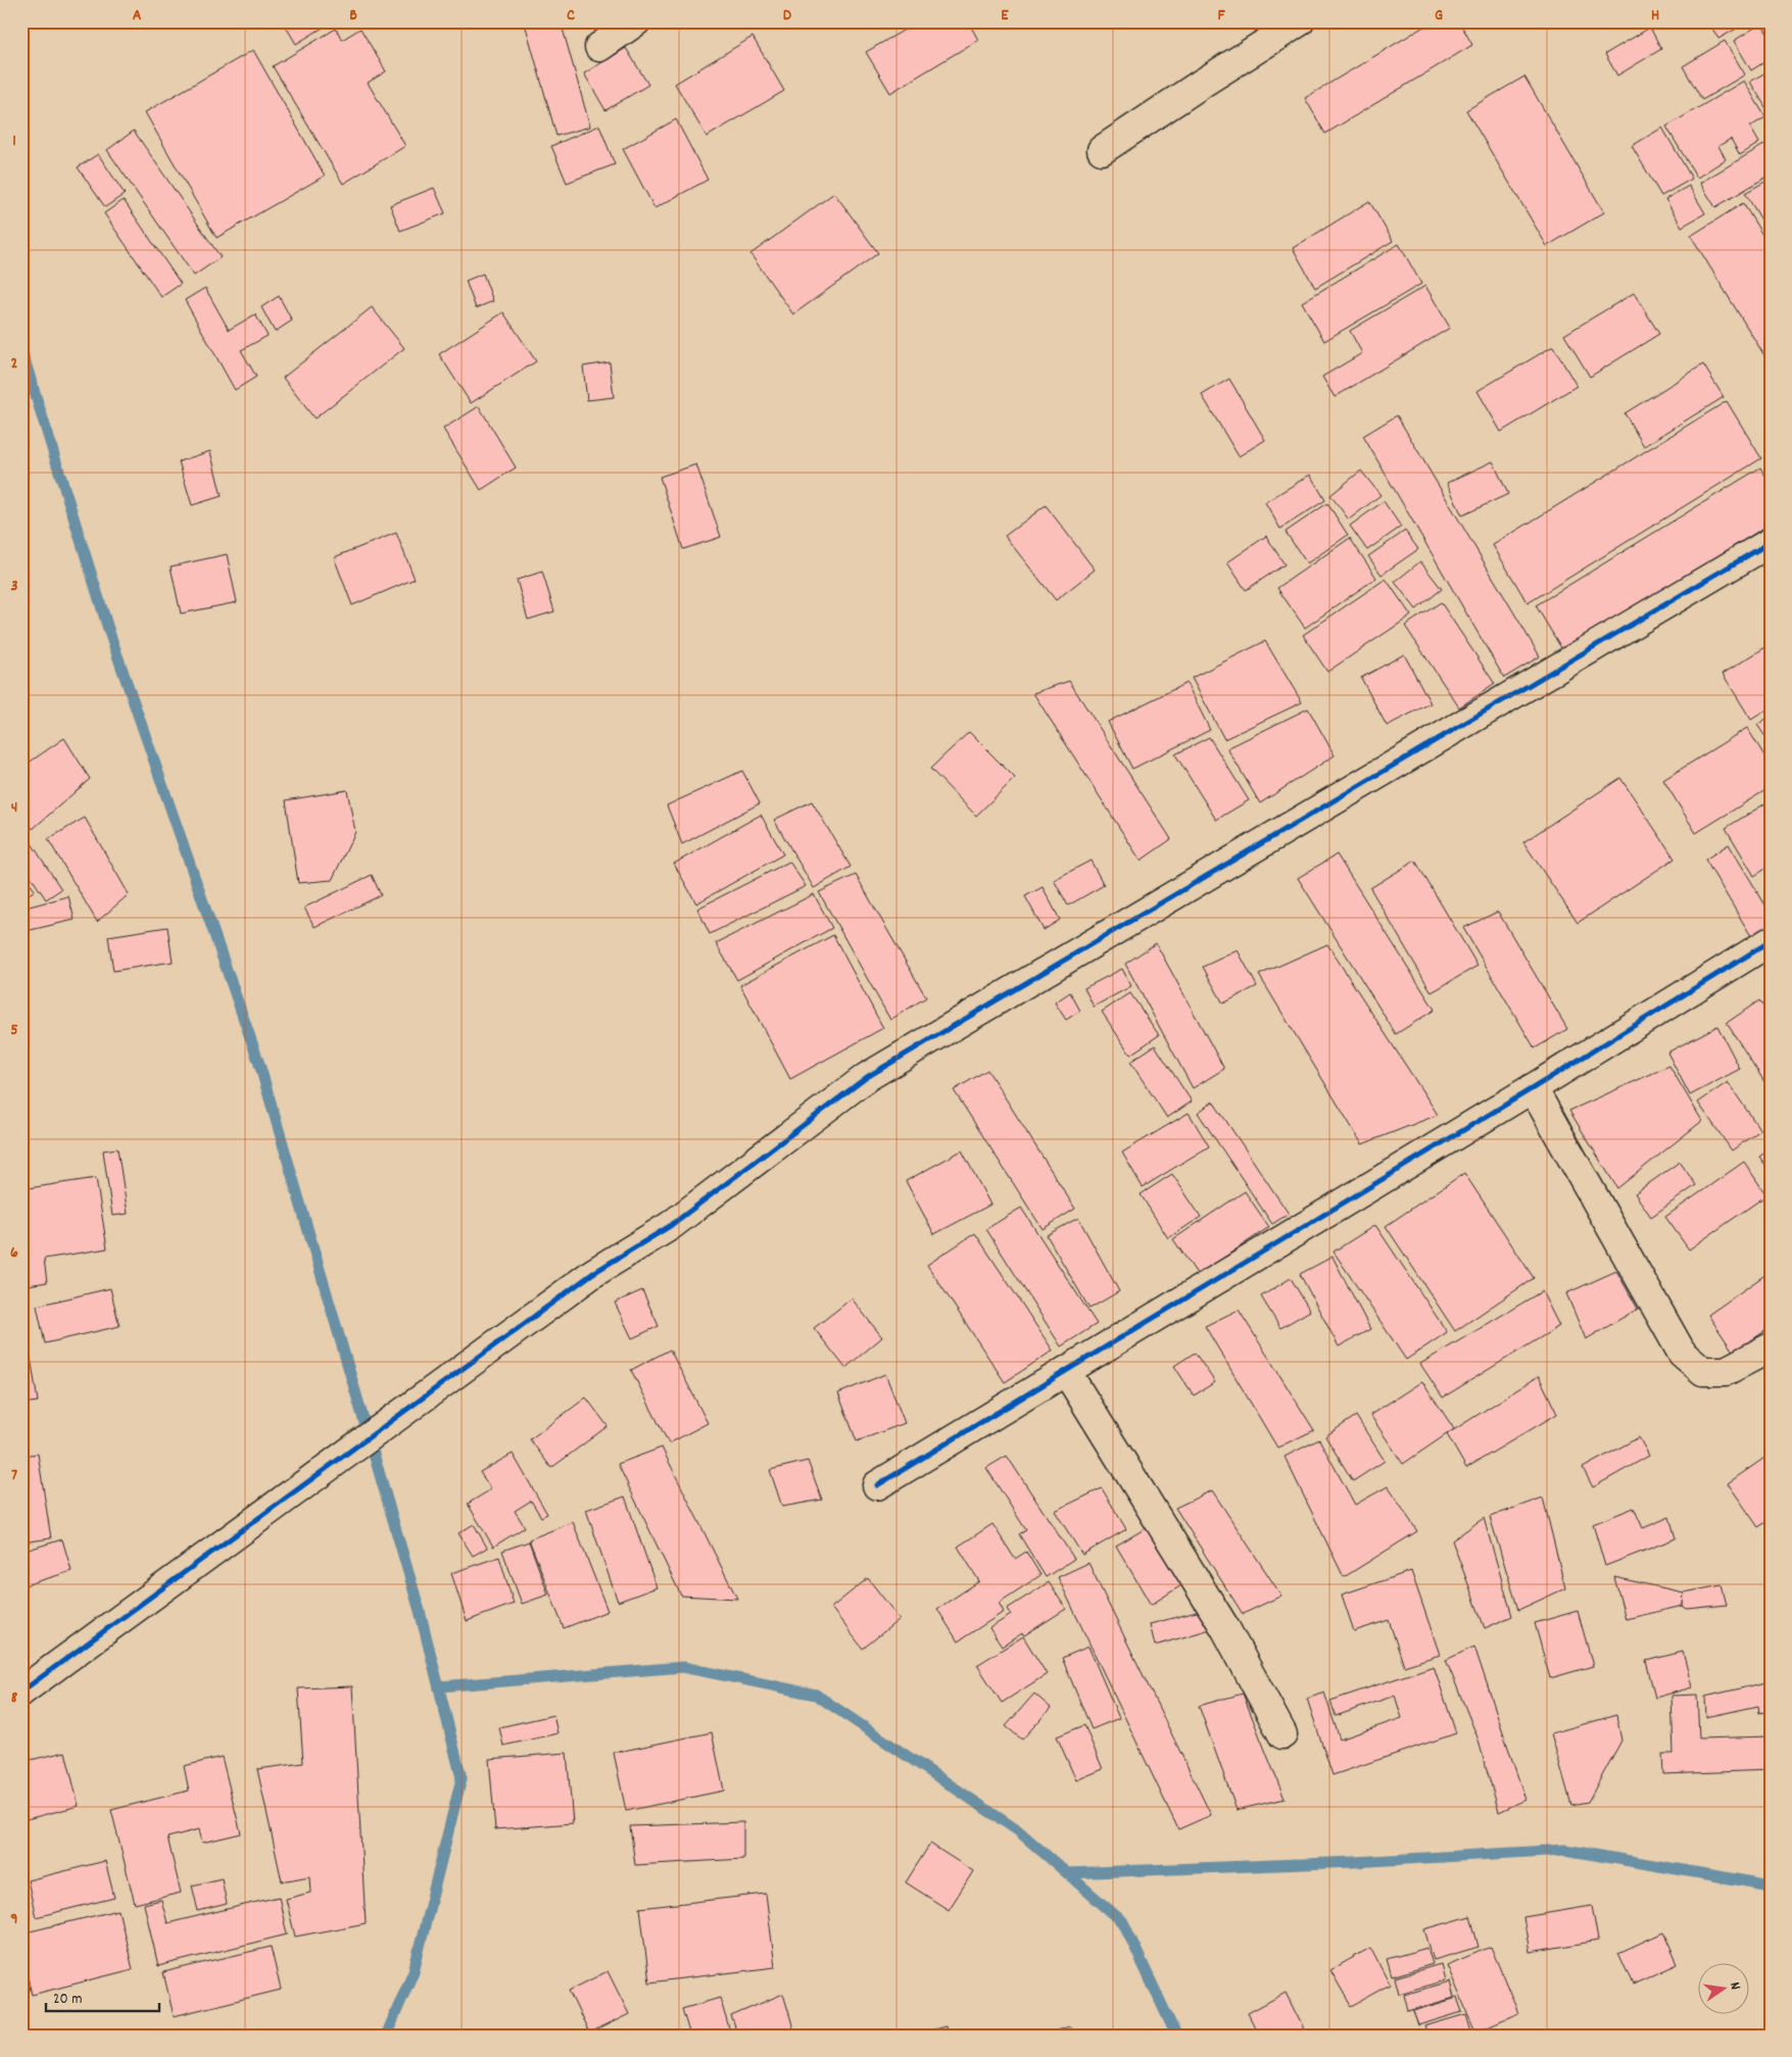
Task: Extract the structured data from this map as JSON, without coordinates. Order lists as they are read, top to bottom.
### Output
{
  "scale_bar": "20 m",
  "north": "right",
  "grid": {
    "columns": [
      "A",
      "B",
      "C",
      "D",
      "E",
      "F",
      "G",
      "H"
    ],
    "rows": [
      "1",
      "2",
      "3",
      "4",
      "5",
      "6",
      "7",
      "8",
      "9"
    ]
  }
}
